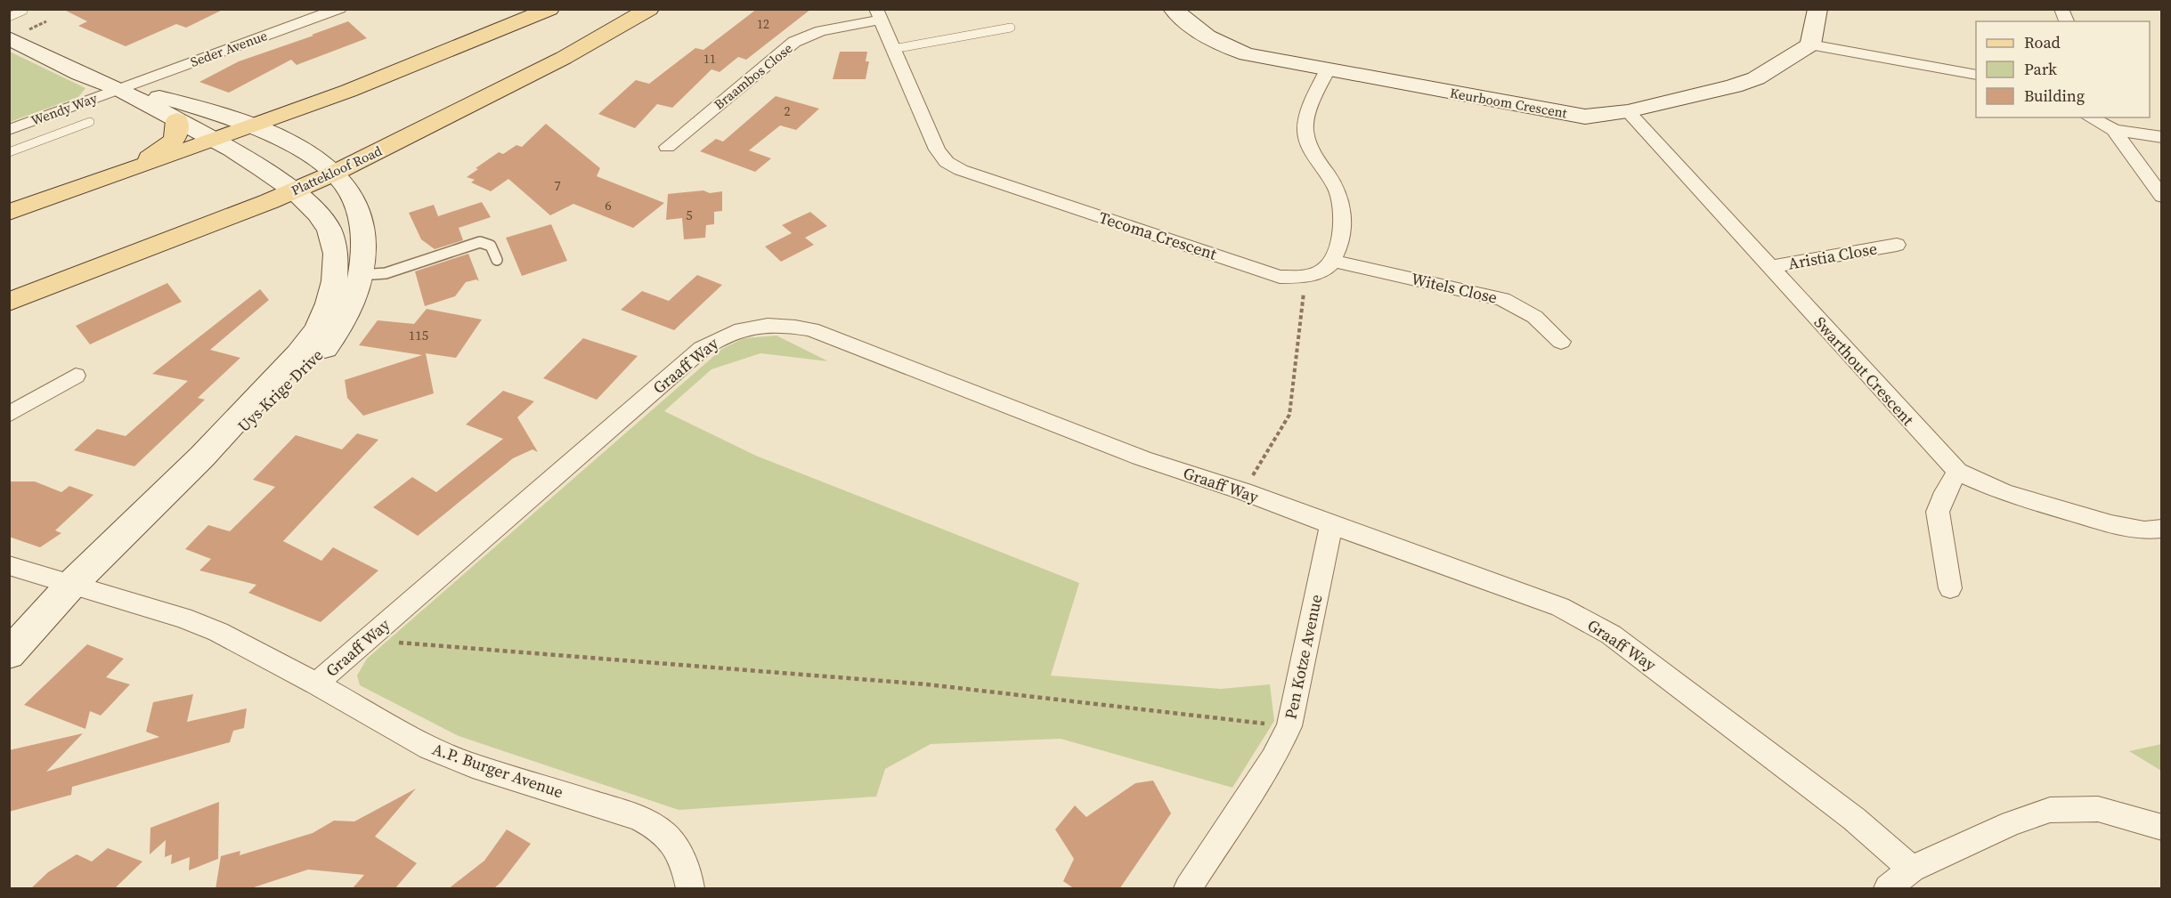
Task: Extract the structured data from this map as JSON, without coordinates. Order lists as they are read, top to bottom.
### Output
{
  "streets": {
    "main road": ["Plattekloof Road"],
    "street": [
      "Seder Avenue",
      "Braambos Close",
      "Keurboom Crescent",
      "Wendy Way",
      "Tecoma Crescent",
      "Aristia Close",
      "Witels Close",
      "Graaff Way",
      "Swarthout Crescent",
      "Uys Krige Drive",
      "Pen Kotze Avenue",
      "A.P. Burger Avenue"
    ]
  },
  "crossings": [
    ["Seder Avenue", "Wendy Way"],
    ["Seder Avenue", "Uys Krige Drive"],
    ["Braambos Close", "Tecoma Crescent"],
    ["Keurboom Crescent", "Swarthout Crescent"],
    ["Wendy Way", "Uys Krige Drive"],
    ["Plattekloof Road", "Uys Krige Drive"],
    ["Tecoma Crescent", "Witels Close"],
    ["Aristia Close", "Swarthout Crescent"],
    ["Graaff Way", "Pen Kotze Avenue"],
    ["Graaff Way", "A.P. Burger Avenue"],
    ["Uys Krige Drive", "A.P. Burger Avenue"]
  ],
  "house_numbers": [
    "12",
    "11",
    "2",
    "7",
    "6",
    "5",
    "115"
  ],
  "legend": ["Road", "Park", "Building"]
}
